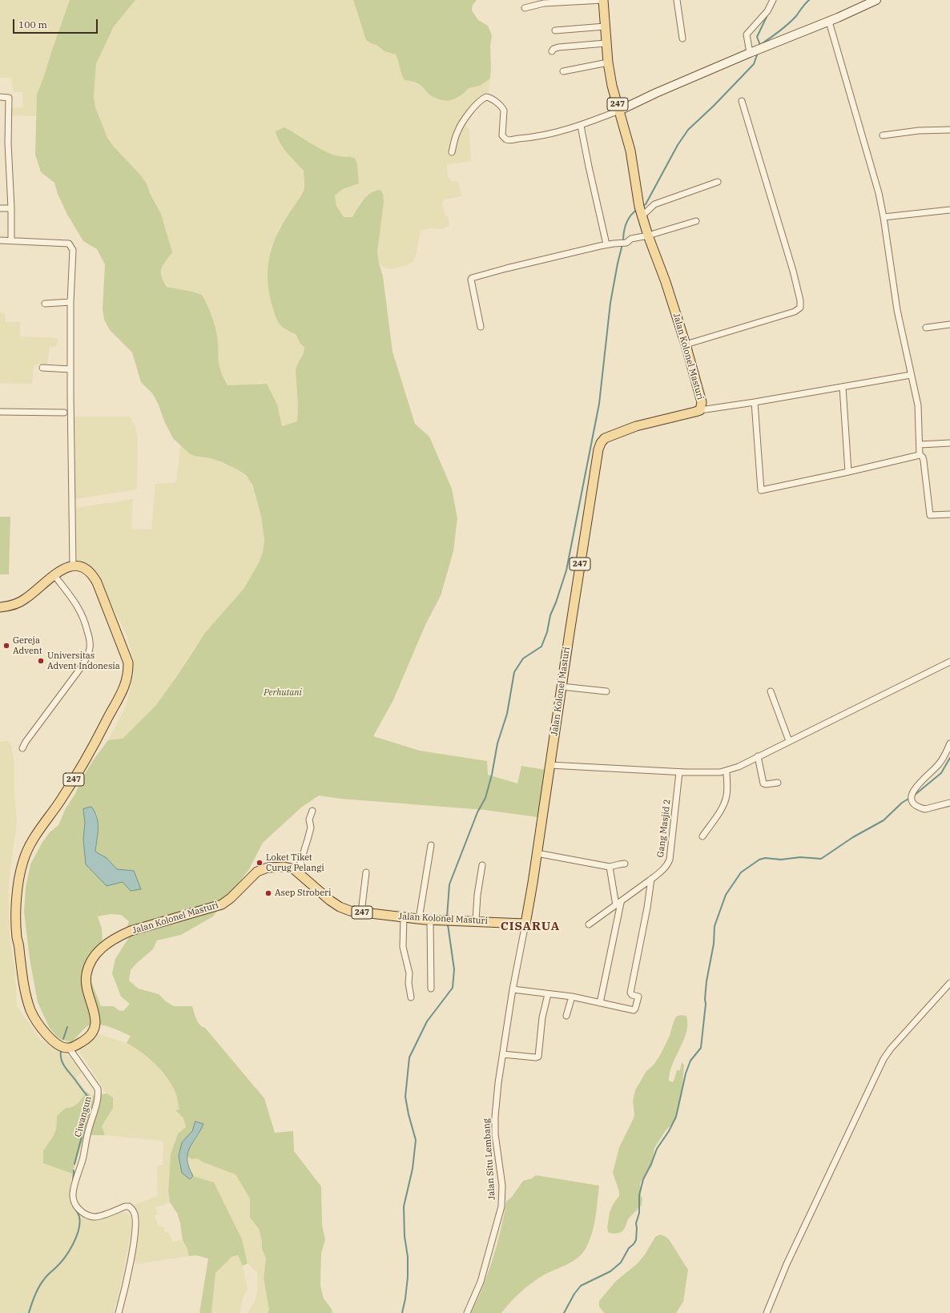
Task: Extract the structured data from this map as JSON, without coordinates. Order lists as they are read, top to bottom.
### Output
{
  "streets": {
    "main road": ["247", "Jalan Kolonel Masturi"],
    "street": ["Gang Masjid 2", "Ciwangun", "Jalan Situ Lembang"]
  },
  "crossings": [
    ["247", "Jalan Kolonel Masturi"],
    ["247", "Ciwangun"],
    ["Jalan Kolonel Masturi", "Ciwangun"],
    ["Jalan Kolonel Masturi", "Jalan Situ Lembang"]
  ],
  "districts": ["CISARUA"],
  "parks": ["Perhutani"],
  "places": [
    "Gereja Advent",
    "Universitas Advent Indonesia",
    "Loket Tiket Curug Pelangi",
    "Asep Stroberi"
  ],
  "scale_bar": "100 m"
}
